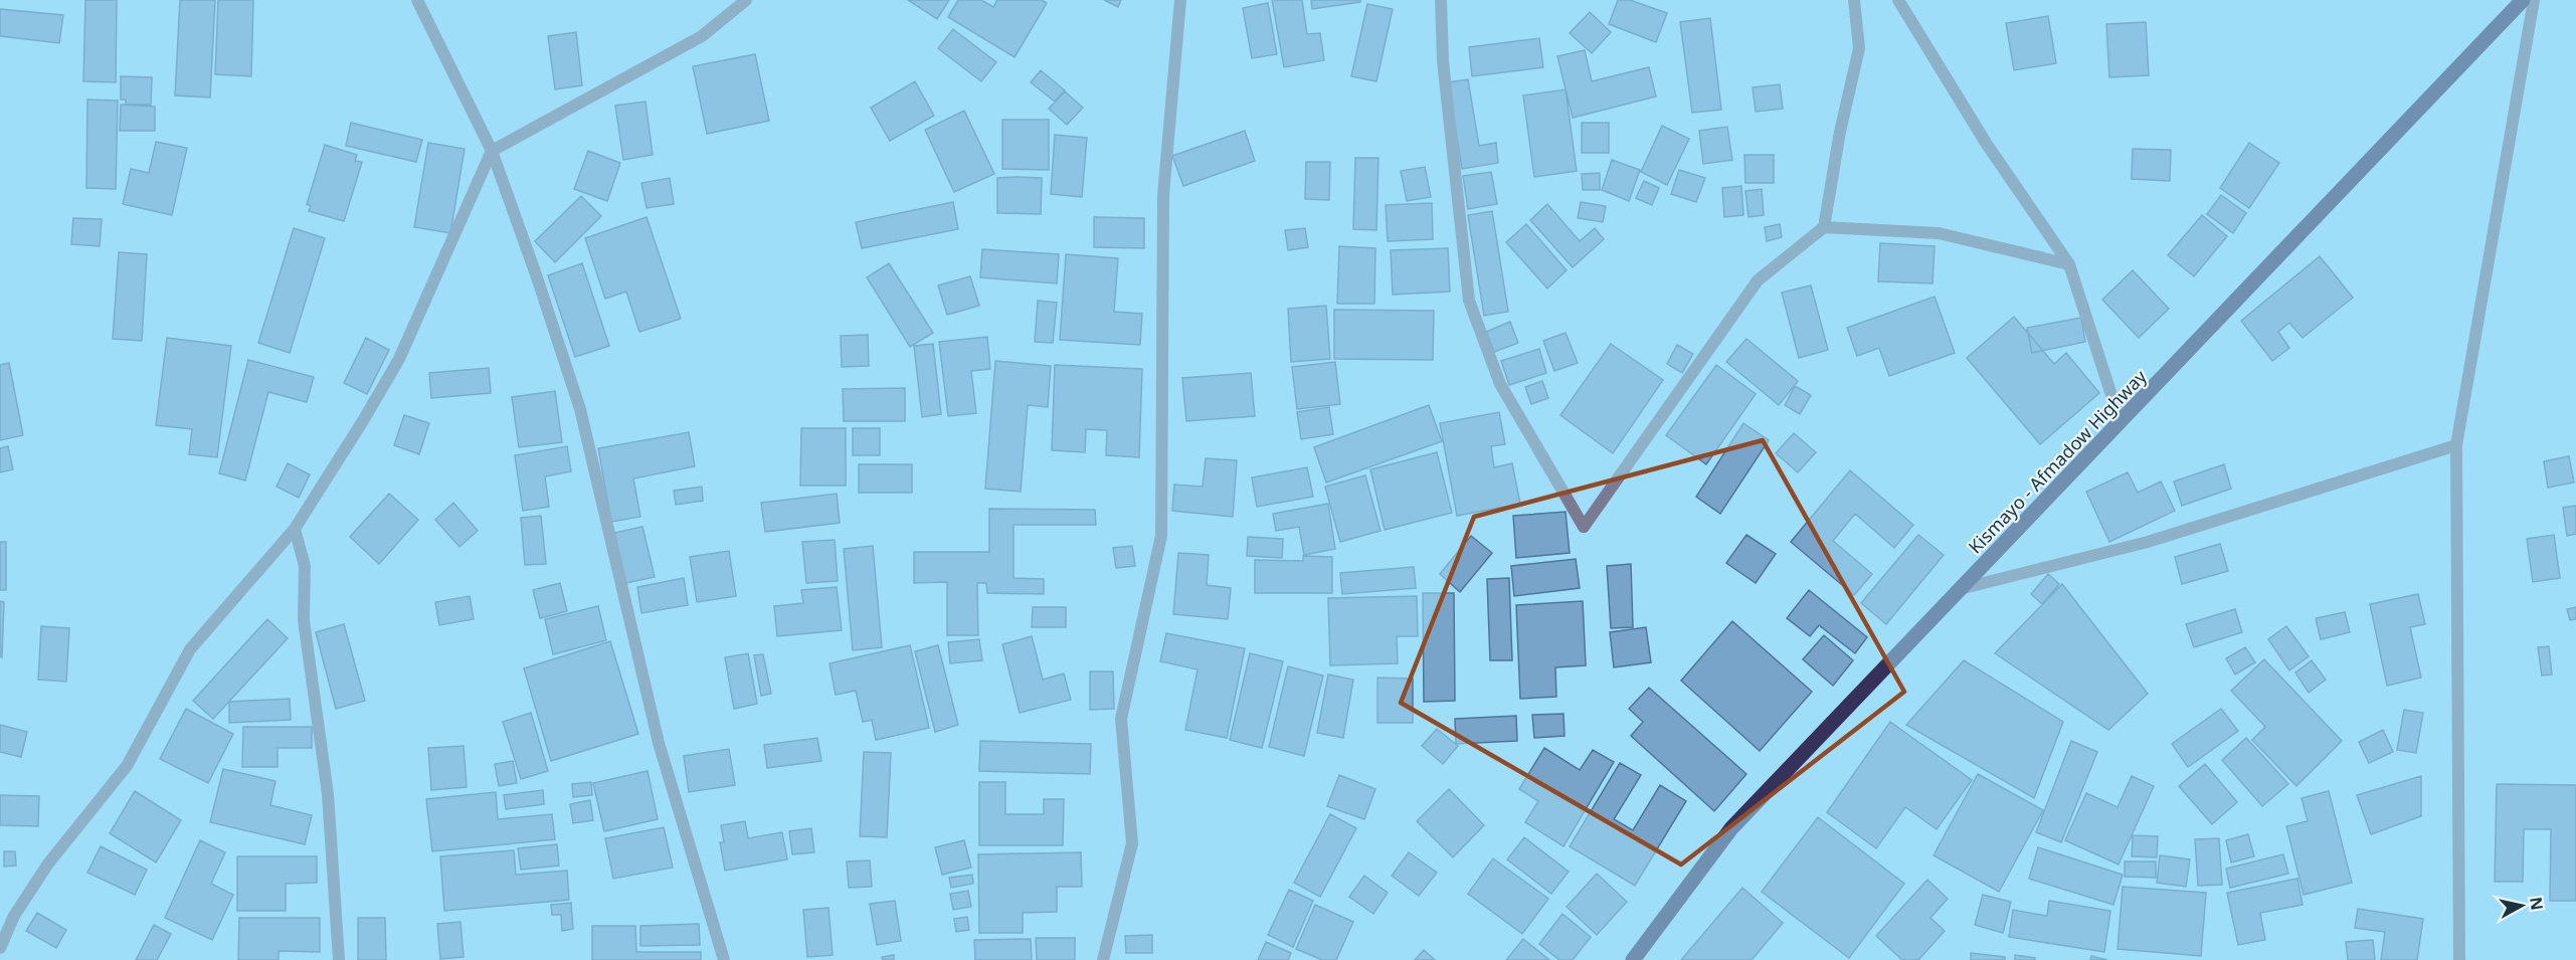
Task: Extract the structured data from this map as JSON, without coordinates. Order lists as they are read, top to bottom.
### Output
{
  "streets": {
    "main road": ["Kismayo - Afmadow Highway"]
  },
  "north": "right"
}
